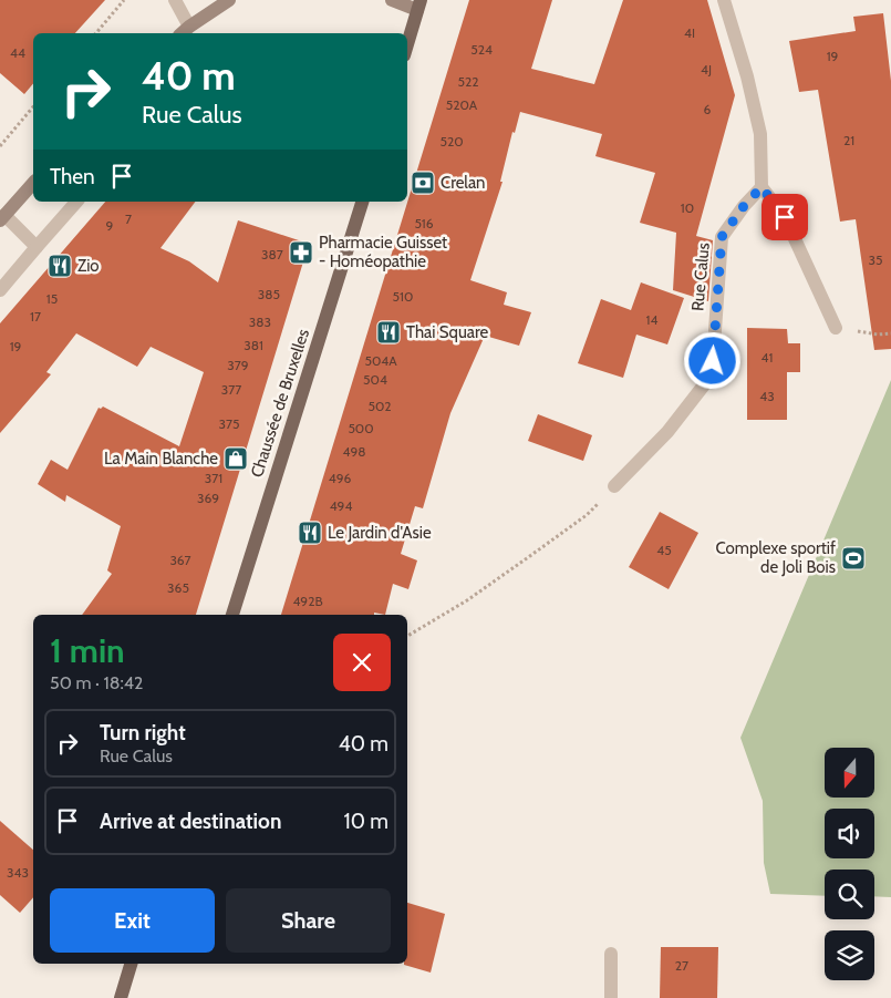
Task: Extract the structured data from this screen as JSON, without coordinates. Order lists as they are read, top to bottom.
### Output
{
  "streets": {
    "main road": ["Chaussée de Bruxelles"],
    "street": ["Rue Calus"]
  },
  "places": {
    "bank": ["Crelan"],
    "pharmacy": ["Pharmacie Guisset - Homéopathie"],
    "restaurant": ["Zio", "Thai Square", "Le Jardin d'Asie"],
    "shop": ["La Main Blanche"],
    "sports": ["Complexe sportif de Joli Bois"]
  },
  "house_numbers": [
    "4I",
    "524",
    "44",
    "19",
    "4J",
    "522",
    "520A",
    "6",
    "21",
    "520",
    "10",
    "7",
    "516",
    "9",
    "387",
    "35",
    "385",
    "510",
    "15",
    "17",
    "14",
    "383",
    "381",
    "19",
    "41",
    "504A",
    "379",
    "504",
    "377",
    "43",
    "502",
    "375",
    "500",
    "498",
    "371",
    "496",
    "369",
    "494",
    "45",
    "367",
    "365",
    "492B",
    "343",
    "27"
  ],
  "north": "bottom",
  "page": {
    "turn": ["40 m", "Rue Calus"],
    "then": "Then",
    "heading": ["1 min", "50 m · 18:42"],
    "list": [
      {
        "name": "Turn right",
        "note": "Rue Calus",
        "value": "40 m"
      },
      {
        "name": "Arrive at destination",
        "value": "10 m"
      }
    ],
    "buttons": ["Exit", "Share"]
  }
}
